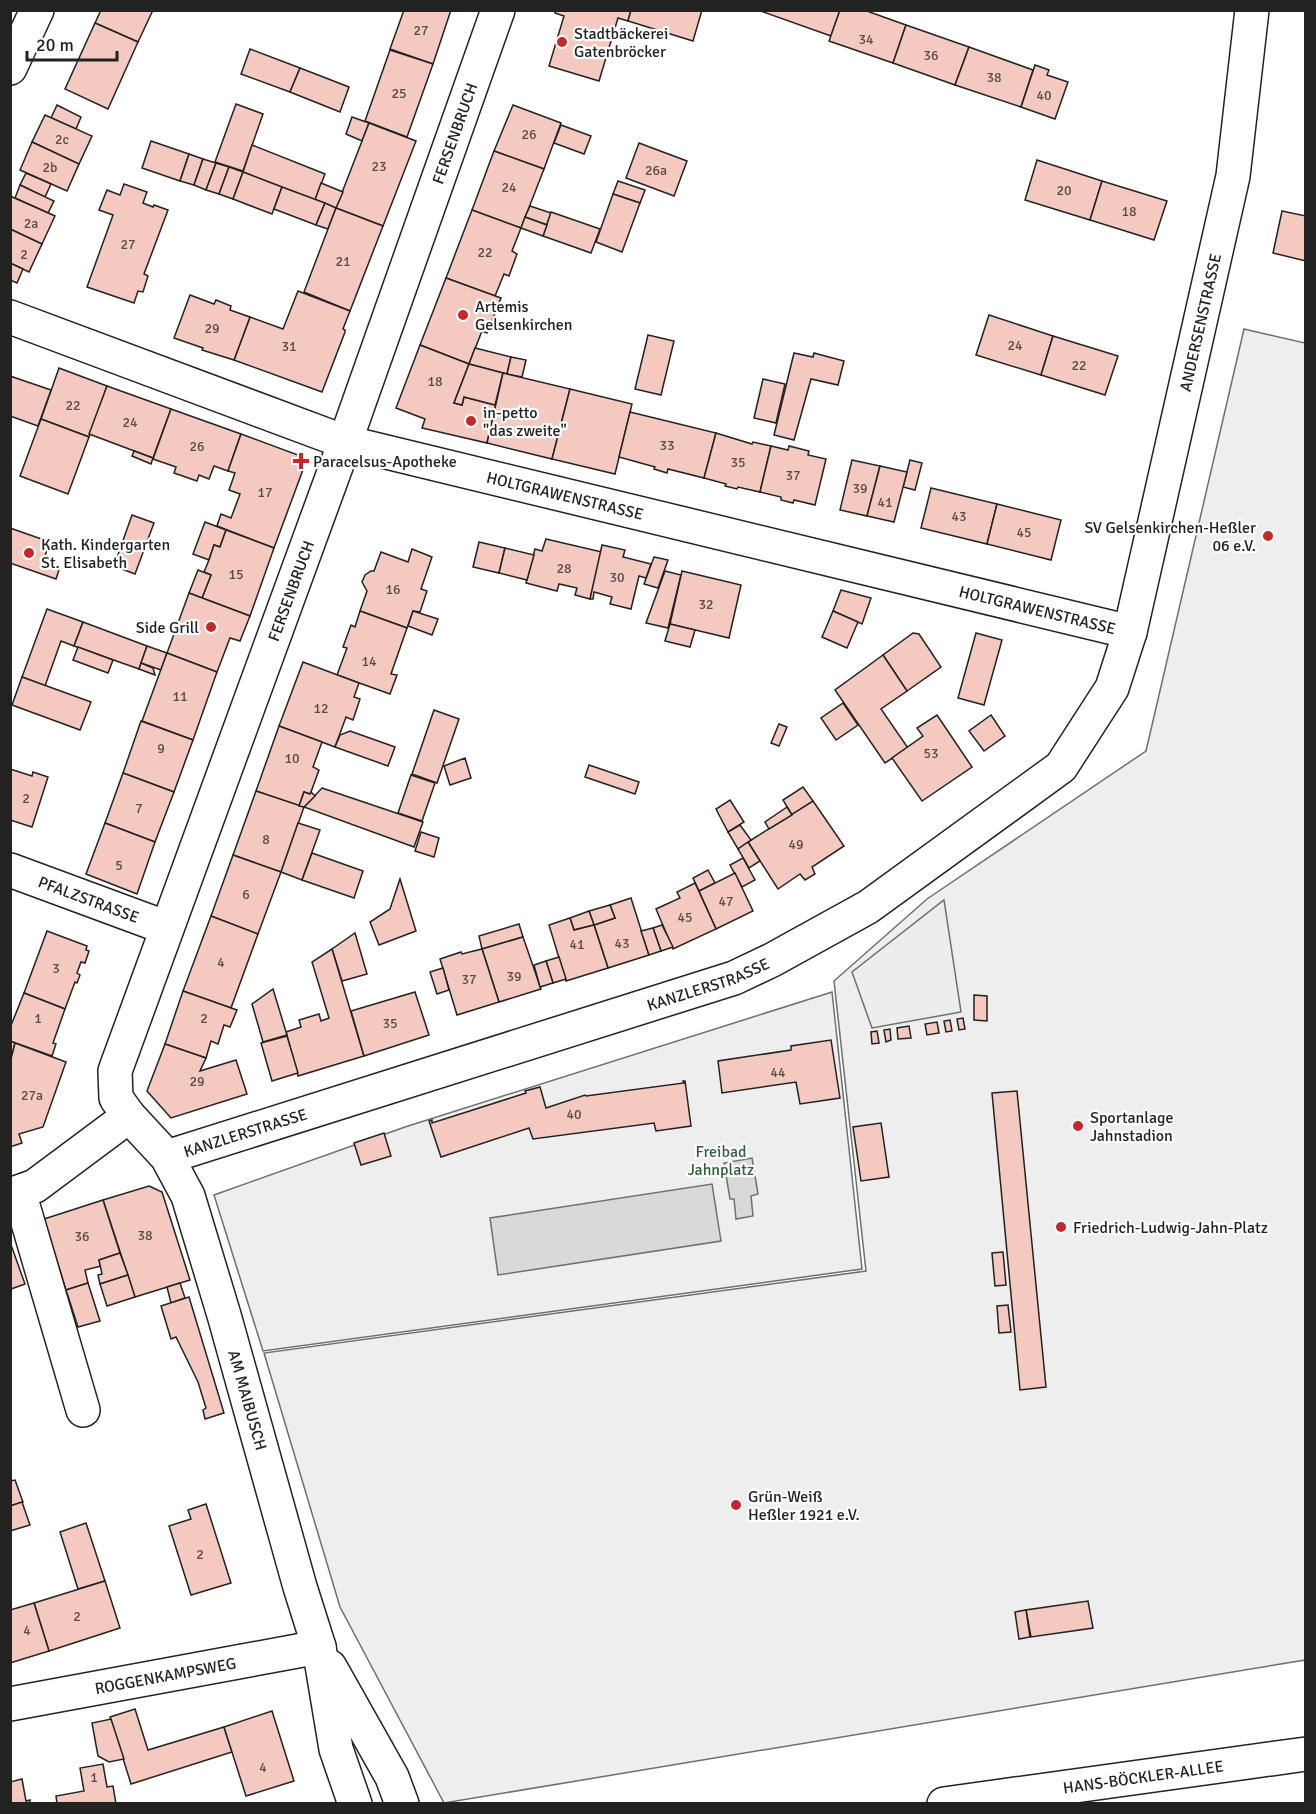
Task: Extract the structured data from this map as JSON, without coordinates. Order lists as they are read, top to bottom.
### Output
{
  "streets": {
    "street": [
      "FERSENBRUCH",
      "ANDERSENSTRASSE",
      "HOLTGRAWENSTRASSE",
      "PFALZSTRASSE",
      "KANZLERSTRASSE",
      "AM MAIBUSCH",
      "ROGGENKAMPSWEG",
      "HANS-BÖCKLER-ALLEE"
    ]
  },
  "crossings": [
    ["FERSENBRUCH", "HOLTGRAWENSTRASSE"],
    ["FERSENBRUCH", "PFALZSTRASSE"],
    ["FERSENBRUCH", "KANZLERSTRASSE"],
    ["FERSENBRUCH", "AM MAIBUSCH"],
    ["ANDERSENSTRASSE", "HOLTGRAWENSTRASSE"],
    ["ANDERSENSTRASSE", "KANZLERSTRASSE"],
    ["HOLTGRAWENSTRASSE", "KANZLERSTRASSE"],
    ["KANZLERSTRASSE", "AM MAIBUSCH"],
    ["AM MAIBUSCH", "ROGGENKAMPSWEG"]
  ],
  "parks": ["Freibad Jahnplatz"],
  "places": {
    "other": [
      "Stadtbäckerei Gatenbröcker",
      "Artemis Gelsenkirchen",
      "in-petto \"das zweite\"",
      "SV Gelsenkirchen-Heßler 06 e.V.",
      "Kath. Kindergarten St. Elisabeth",
      "Side Grill",
      "Sportanlage Jahnstadion",
      "Friedrich-Ludwig-Jahn-Platz",
      "Grün-Weiß Heßler 1921 e.V."
    ],
    "health": ["Paracelsus-Apotheke"]
  },
  "house_numbers": [
    "27",
    "34",
    "36",
    "38",
    "25",
    "40",
    "26",
    "2c",
    "23",
    "2b",
    "26a",
    "24",
    "20",
    "18",
    "2a",
    "27",
    "22",
    "2",
    "21",
    "29",
    "24",
    "31",
    "22",
    "18",
    "22",
    "24",
    "33",
    "26",
    "35",
    "37",
    "39",
    "17",
    "41",
    "43",
    "45",
    "28",
    "15",
    "30",
    "16",
    "32",
    "14",
    "11",
    "12",
    "9",
    "53",
    "10",
    "2",
    "7",
    "8",
    "49",
    "5",
    "6",
    "47",
    "45",
    "43",
    "41",
    "4",
    "3",
    "39",
    "37",
    "1",
    "2",
    "35",
    "44",
    "29",
    "27a",
    "40",
    "38",
    "36",
    "2",
    "2",
    "4",
    "4",
    "1"
  ],
  "scale_bar": "20 m"
}
